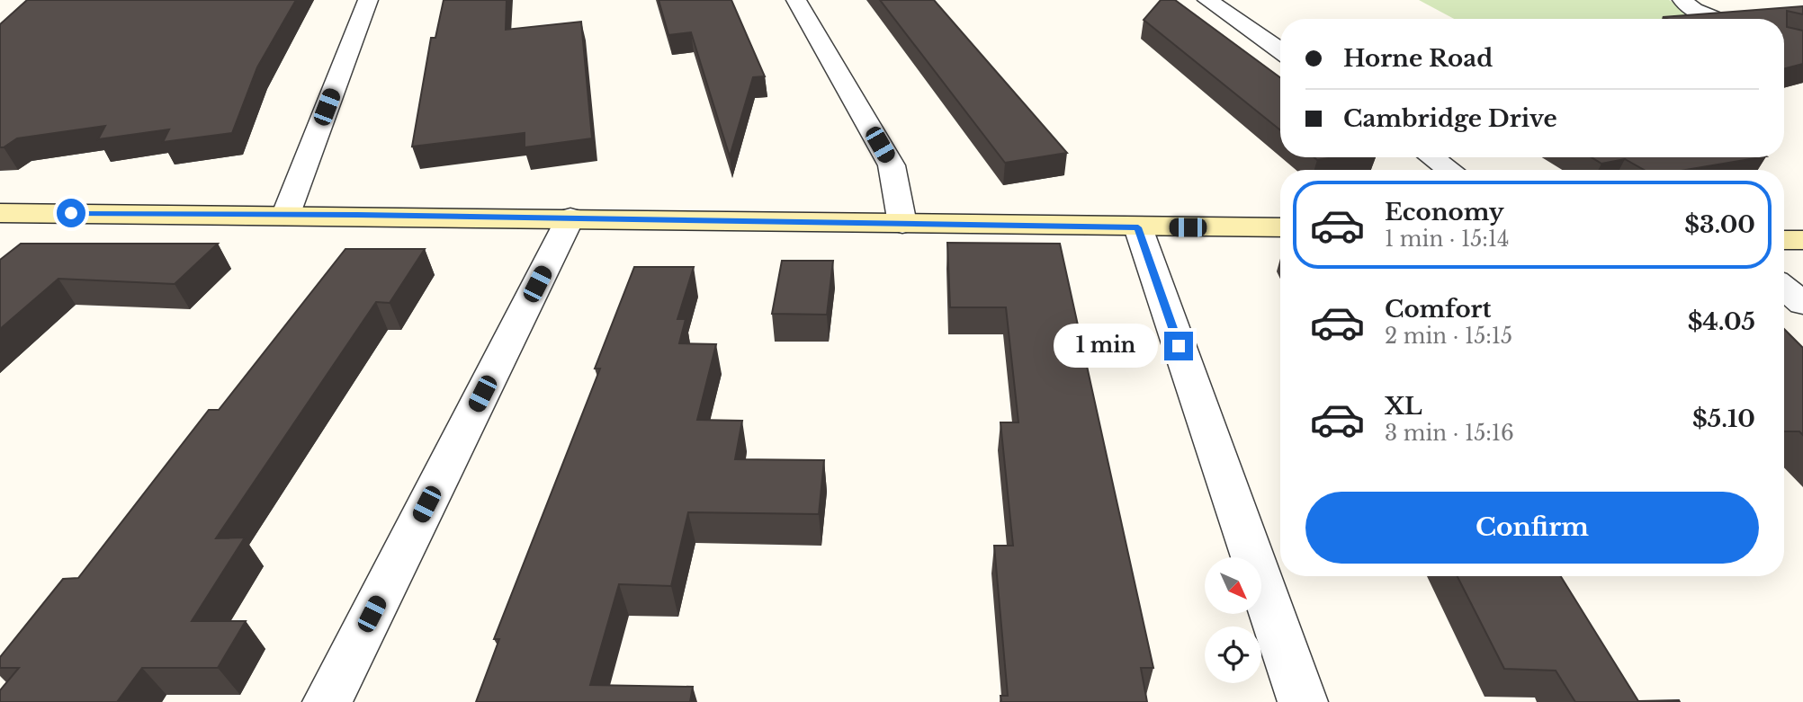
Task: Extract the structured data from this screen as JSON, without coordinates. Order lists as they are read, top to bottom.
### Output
{
  "north": "bottom right",
  "page": {
    "banner": ["Horne Road", "Cambridge Drive"],
    "list": [
      {
        "name": "Economy",
        "note": "1 min · 15:14",
        "value": "$3.00"
      },
      {
        "name": "Comfort",
        "note": "2 min · 15:15",
        "value": "$4.05"
      },
      {
        "name": "XL",
        "note": "3 min · 15:16",
        "value": "$5.10"
      }
    ],
    "bubble": "1 min",
    "buttons": "Confirm"
  }
}
